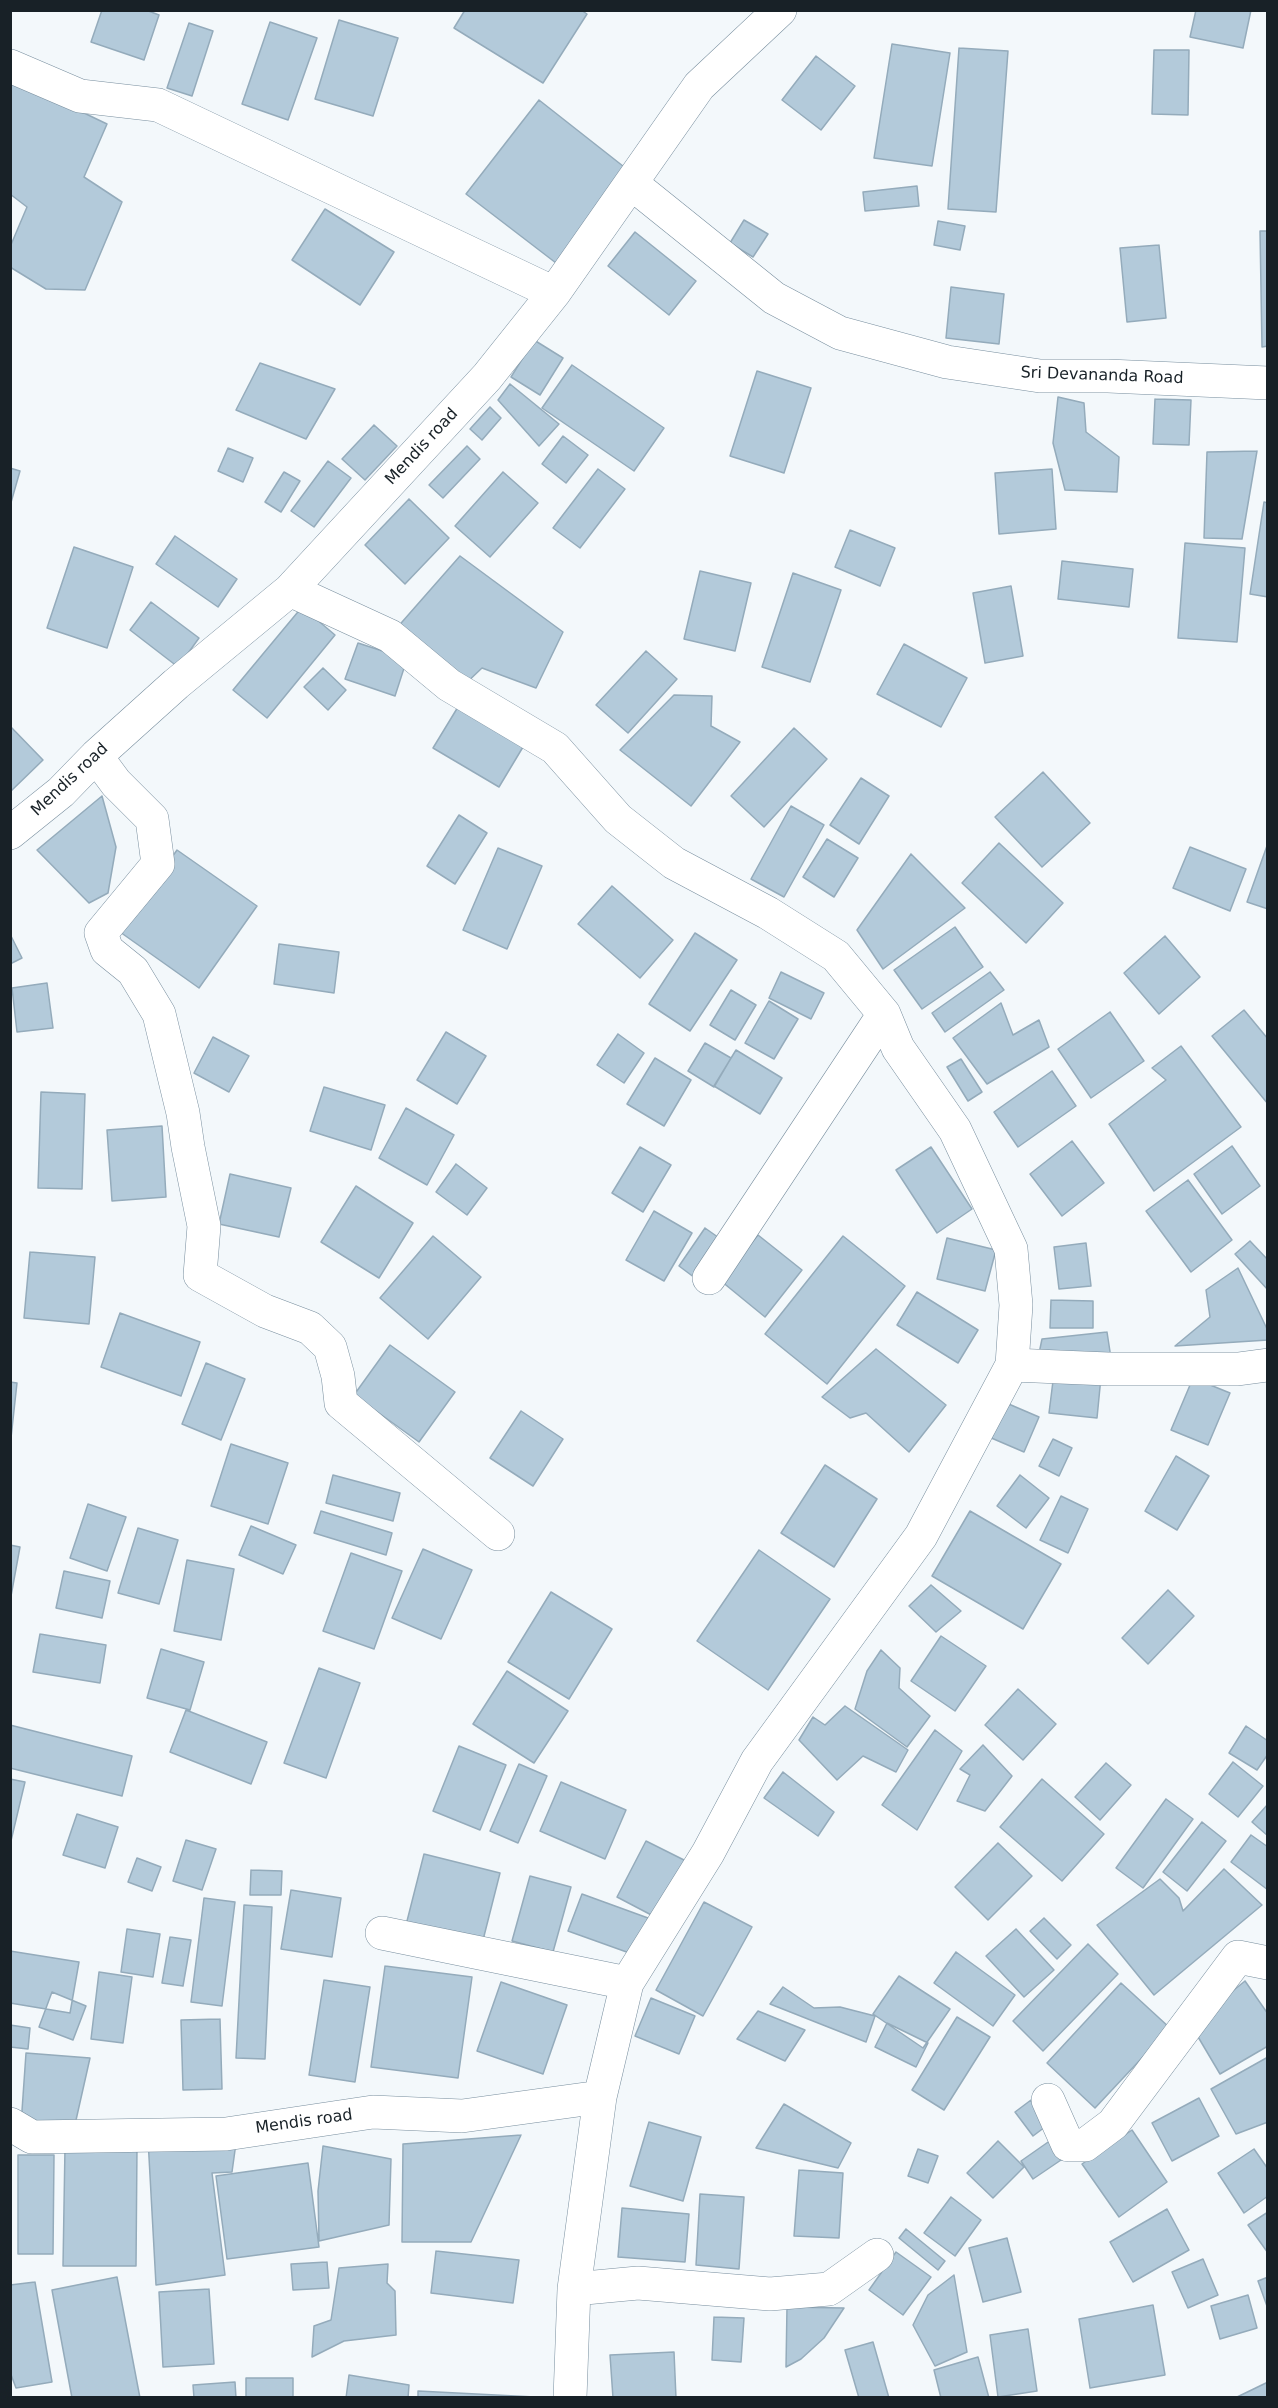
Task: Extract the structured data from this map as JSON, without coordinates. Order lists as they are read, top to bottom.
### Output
{
  "streets": {
    "street": ["Sri Devananda Road", "Mendis road"]
  },
  "crossings": [
    ["Sri Devananda Road", "Mendis road"]
  ]
}
